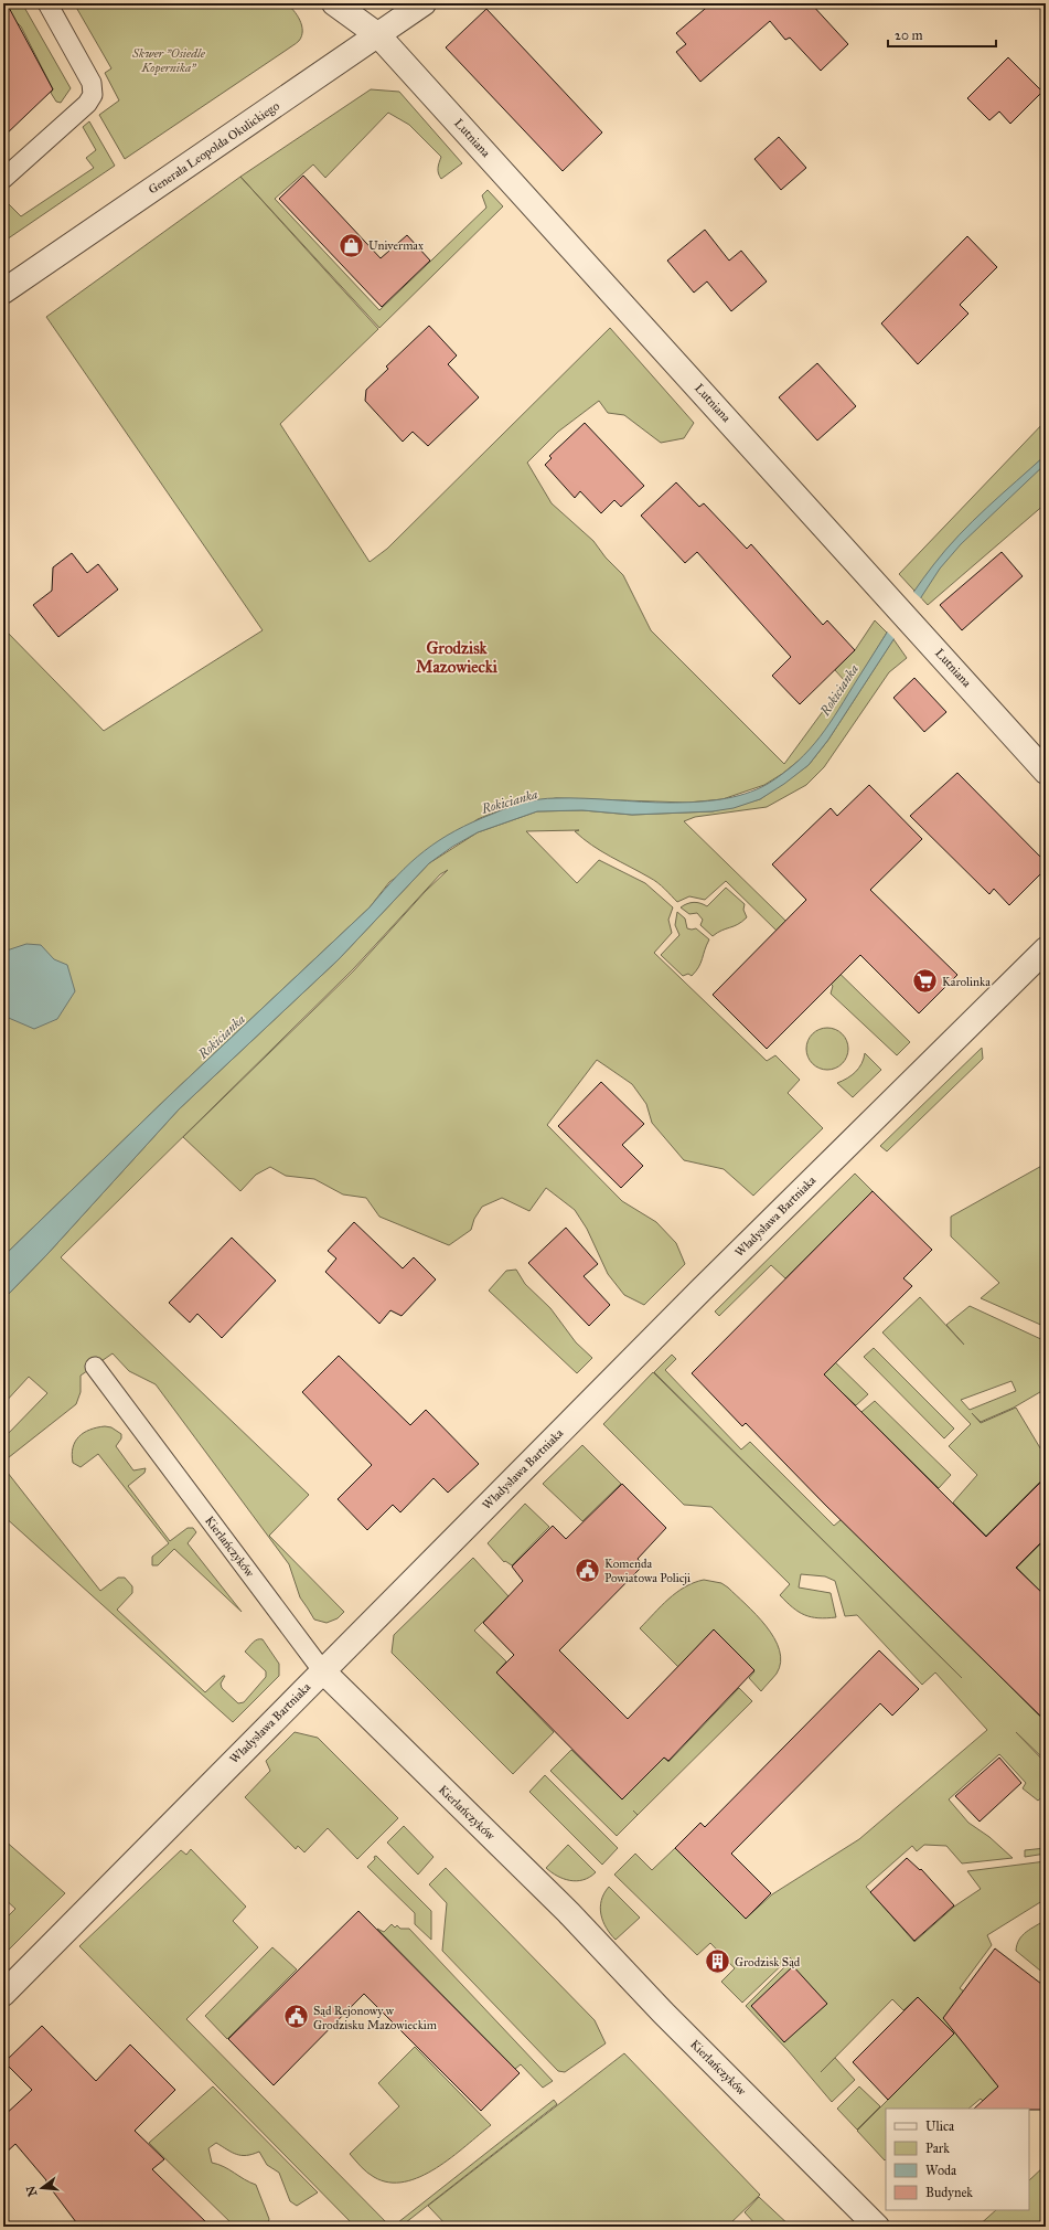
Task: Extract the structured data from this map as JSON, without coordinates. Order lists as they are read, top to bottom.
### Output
{
  "streets": {
    "street": [
      "Lutniana",
      "Generała Leopolda Okulickiego",
      "Władysława Bartniaka",
      "Kierlańczyków"
    ]
  },
  "crossings": [
    ["Lutniana", "Generała Leopolda Okulickiego"],
    ["Władysława Bartniaka", "Kierlańczyków"]
  ],
  "districts": ["Grodzisk Mazowiecki"],
  "water": ["Rokicianka"],
  "parks": ["Skwer \"Osiedle Kopernika\""],
  "places": {
    "shop": ["Univermax"],
    "supermarket": ["Karolinka"],
    "public building": ["Komenda Powiatowa Policji", "Sąd Rejonowy w Grodzisku Mazowieckim"],
    "building": ["Grodzisk Sąd"]
  },
  "legend": [
    "Ulica",
    "Park",
    "Woda",
    "Budynek"
  ],
  "scale_bar": "20 m",
  "north": "left"
}
